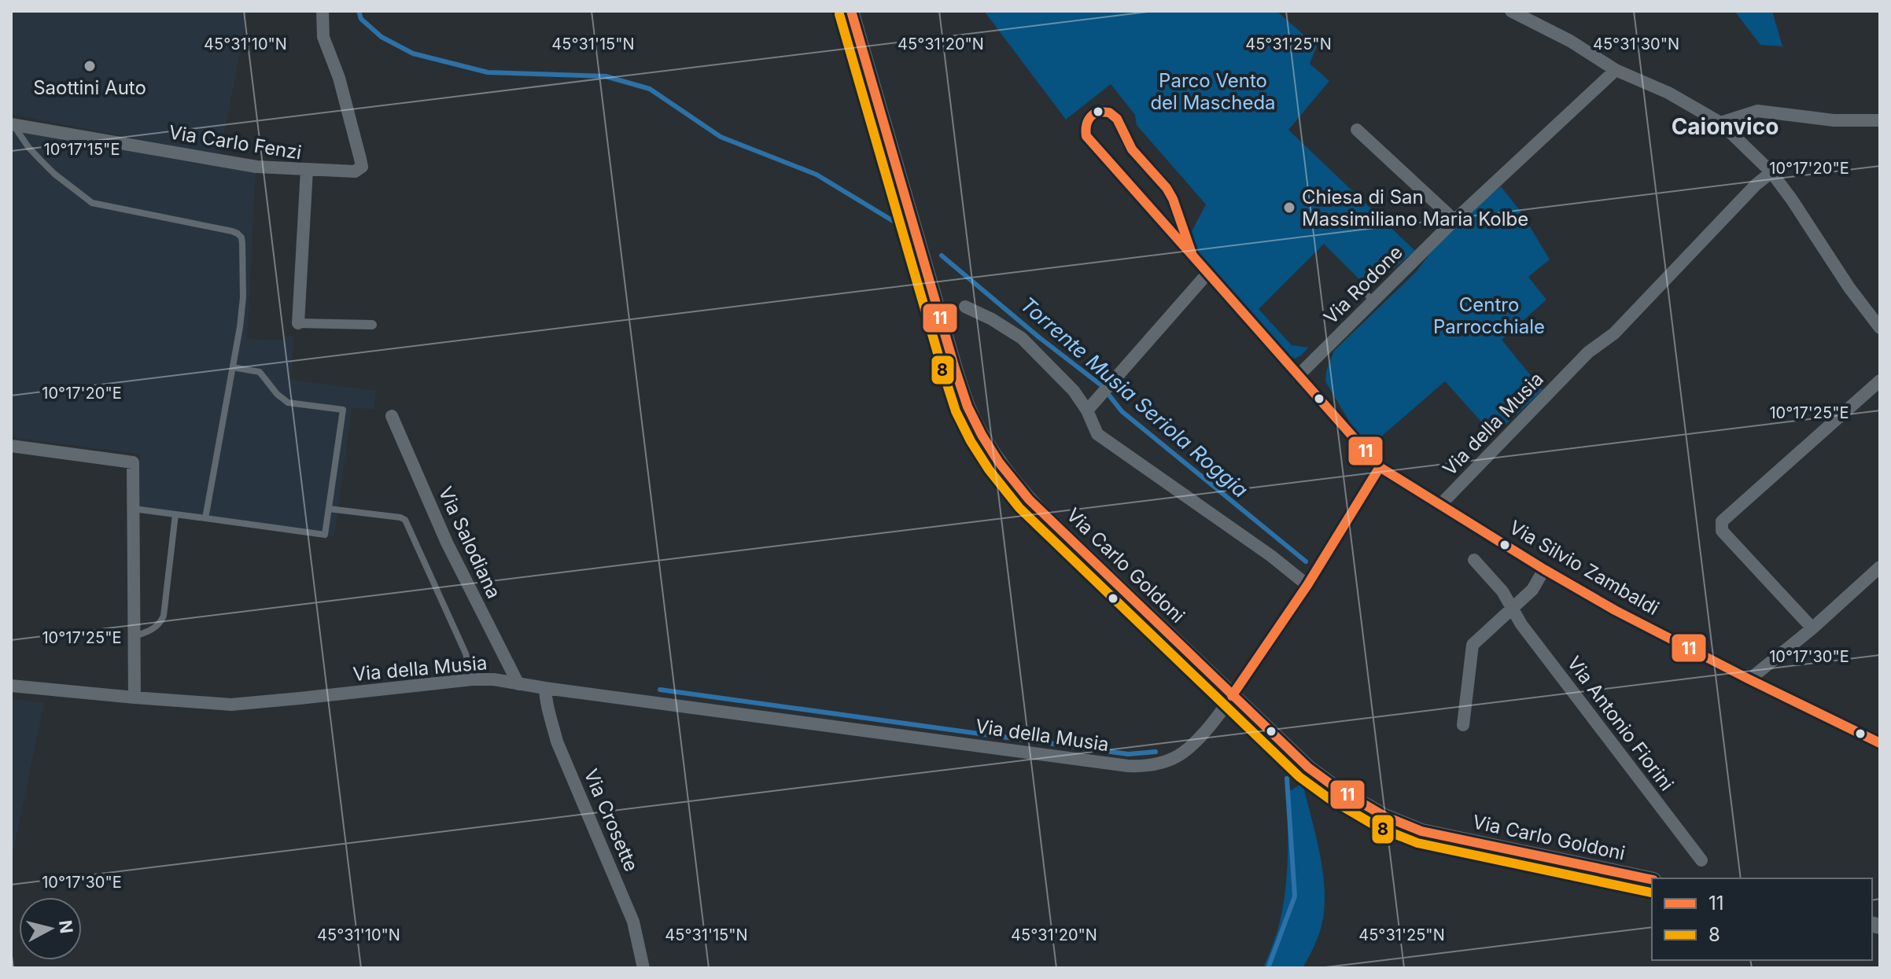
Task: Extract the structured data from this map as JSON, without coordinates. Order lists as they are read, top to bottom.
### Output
{
  "streets": {
    "street": [
      "Via Carlo Fenzi",
      "Via Rodone",
      "Via della Musia",
      "Via Salodiana",
      "Via Carlo Goldoni",
      "Via Silvio Zambaldi",
      "Via Antonio Fiorini",
      "Via Crosette"
    ]
  },
  "crossings": [
    ["Via della Musia", "Via Salodiana"],
    ["Via della Musia", "Via Carlo Goldoni"],
    ["Via della Musia", "Via Silvio Zambaldi"],
    ["Via della Musia", "Via Crosette"]
  ],
  "districts": ["Caionvico"],
  "water": ["Torrente Musia Seriola Roggia"],
  "parks": ["Parco Vento del Mascheda", "Centro Parrocchiale"],
  "places": ["Saottini Auto", "Chiesa di San Massimiliano Maria Kolbe"],
  "lines": ["transit line 11", "transit line 8"],
  "legend": ["11", "8"],
  "north": "right",
  "coordinates": [
    "45°31'10\"N",
    "45°31'15\"N",
    "45°31'25\"N",
    "45°31'20\"N",
    "45°31'30\"N",
    "10°17'15\"E",
    "10°17'20\"E",
    "10°17'25\"E",
    "10°17'30\"E"
  ]
}
